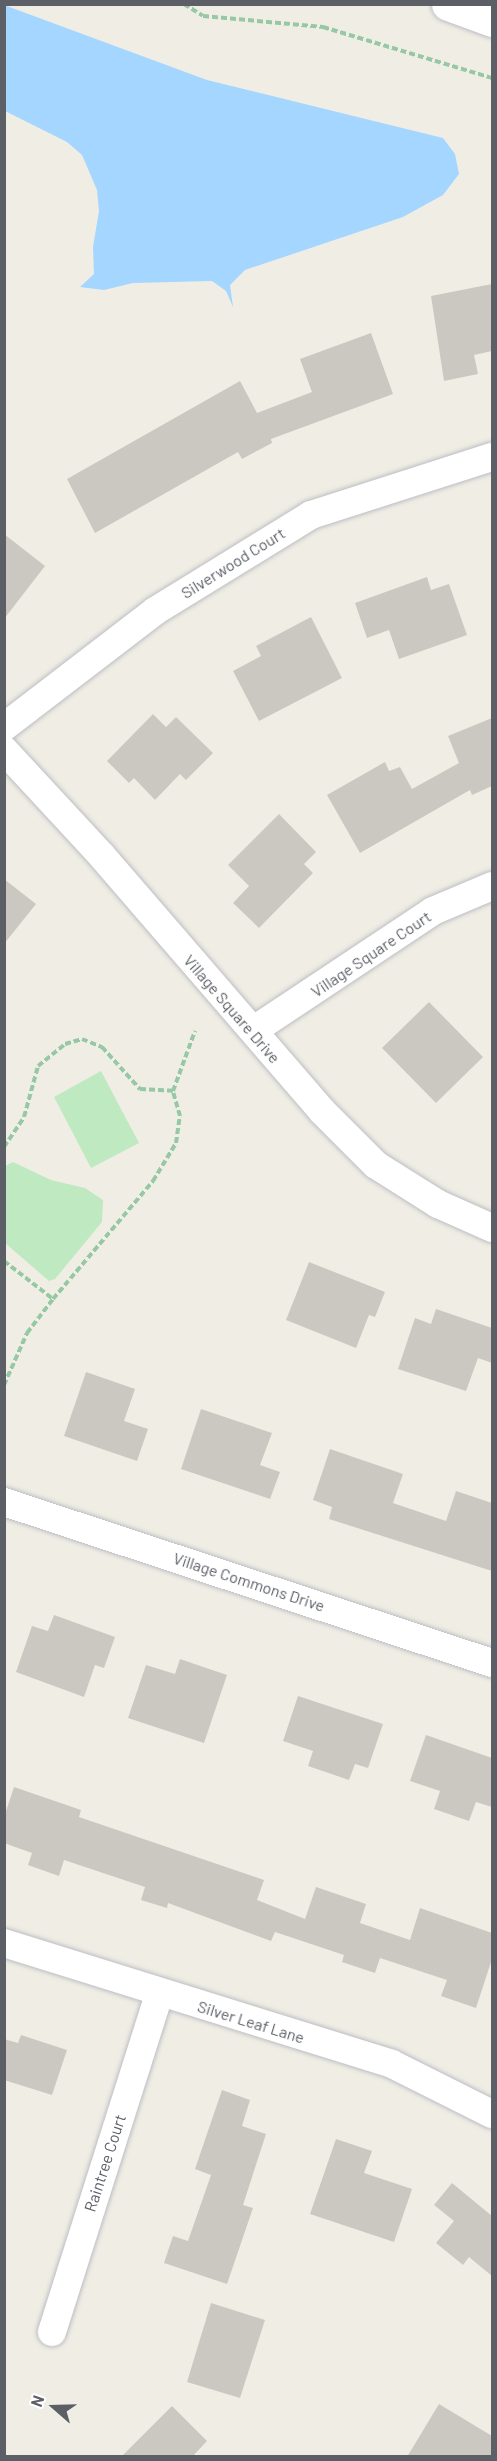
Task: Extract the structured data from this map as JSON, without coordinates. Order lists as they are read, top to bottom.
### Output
{
  "streets": {
    "street": [
      "Silverwood Court",
      "Village Square Court",
      "Village Square Drive",
      "Village Commons Drive",
      "Silver Leaf Lane",
      "Raintree Court"
    ]
  },
  "crossings": [
    ["Village Square Court", "Village Square Drive"],
    ["Silver Leaf Lane", "Raintree Court"]
  ],
  "north": "left"
}
